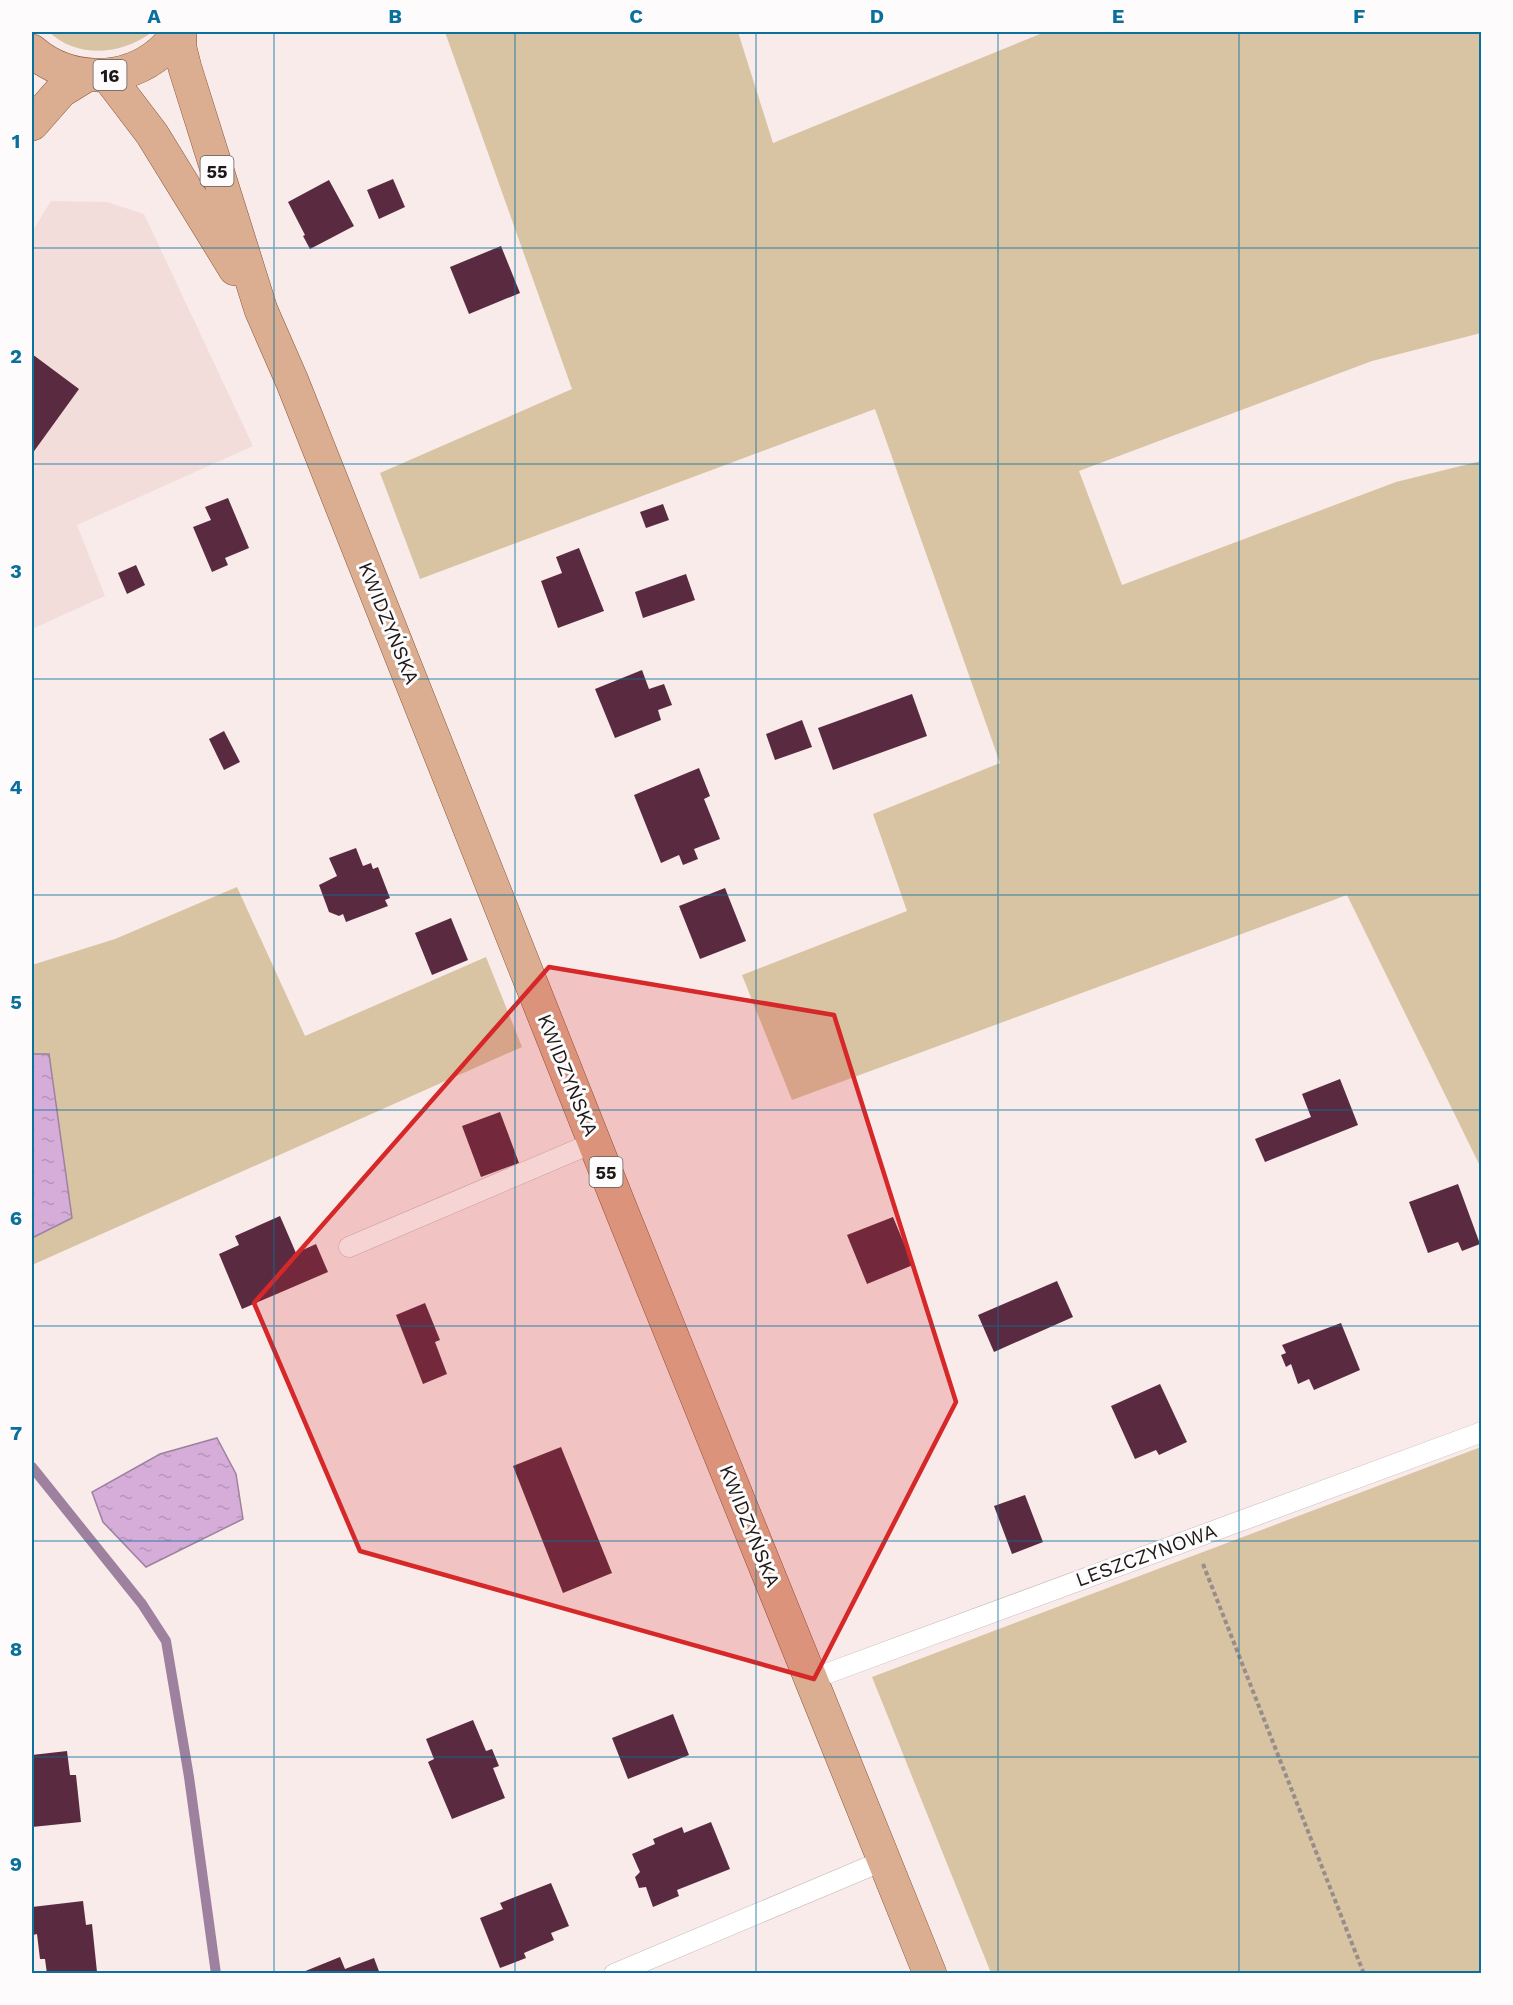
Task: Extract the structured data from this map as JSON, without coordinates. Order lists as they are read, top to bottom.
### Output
{
  "streets": {
    "main road": ["16", "55", "KWIDZYŃSKA"],
    "lane": ["LESZCZYNOWA"]
  },
  "crossings": [
    ["16", "55"],
    ["55", "KWIDZYŃSKA"],
    ["KWIDZYŃSKA", "LESZCZYNOWA"]
  ],
  "grid": {
    "columns": [
      "A",
      "B",
      "C",
      "D",
      "E",
      "F"
    ],
    "rows": [
      "1",
      "2",
      "3",
      "4",
      "5",
      "6",
      "7",
      "8",
      "9"
    ]
  }
}
